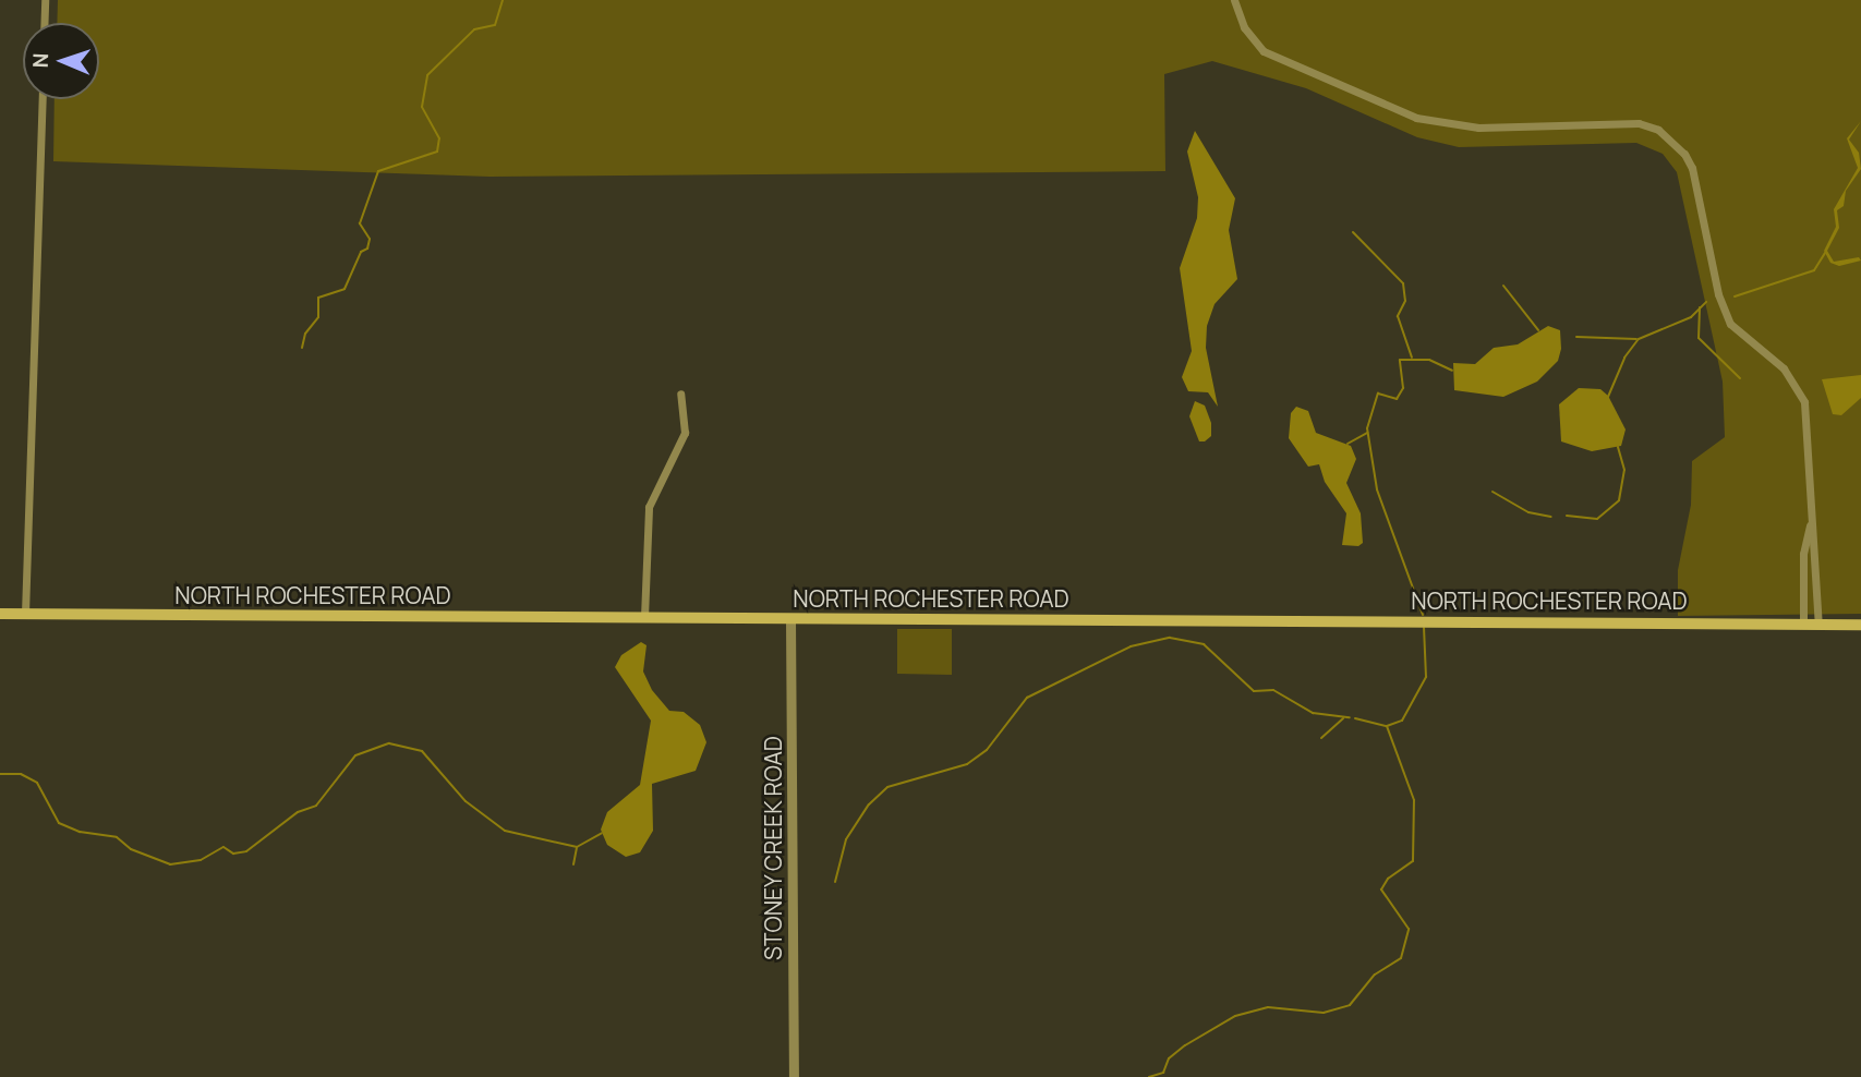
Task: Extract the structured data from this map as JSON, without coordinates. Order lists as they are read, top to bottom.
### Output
{
  "streets": {
    "main road": ["NORTH ROCHESTER ROAD"],
    "street": ["STONEY CREEK ROAD"]
  },
  "crossings": [
    ["NORTH ROCHESTER ROAD", "STONEY CREEK ROAD"]
  ],
  "north": "left"
}
